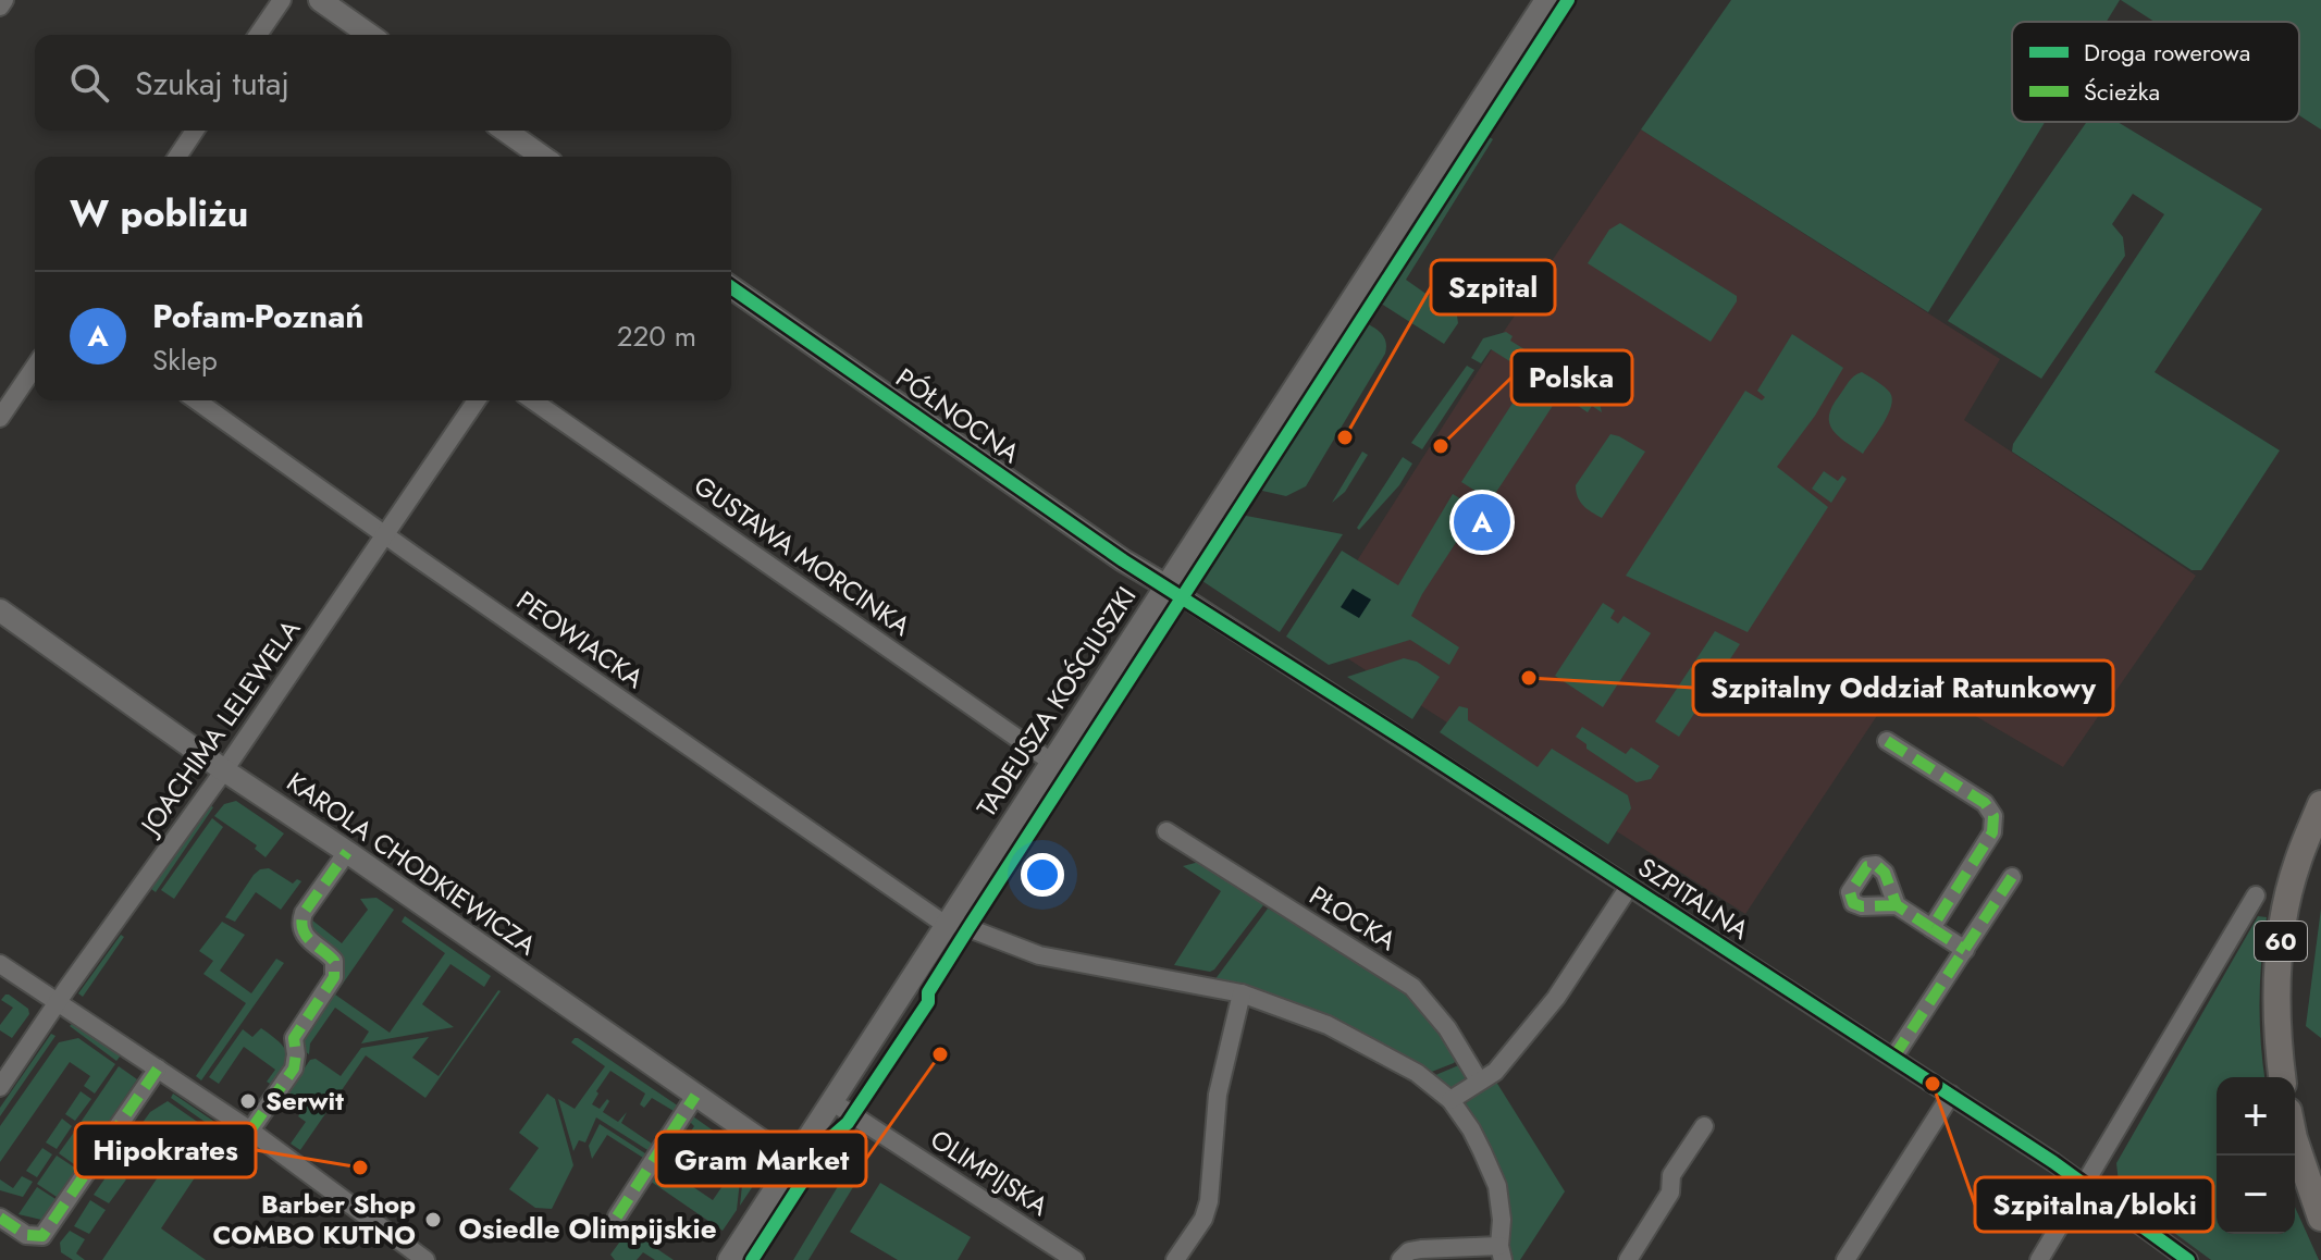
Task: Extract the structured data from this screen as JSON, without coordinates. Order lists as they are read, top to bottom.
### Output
{
  "streets": {
    "main road": ["60"],
    "street": [
      "PÓŁNOCNA",
      "GUSTAWA MORCINKA",
      "PEOWIACKA",
      "TADEUSZA KOŚCIUSZKI",
      "JOACHIMA LELEWELA",
      "KAROLA CHODKIEWICZA",
      "SZPITALNA",
      "PŁOCKA",
      "OLIMPIJSKA"
    ]
  },
  "crossings": [
    ["PÓŁNOCNA", "TADEUSZA KOŚCIUSZKI"],
    ["PÓŁNOCNA", "SZPITALNA"],
    ["GUSTAWA MORCINKA", "TADEUSZA KOŚCIUSZKI"],
    ["PEOWIACKA", "TADEUSZA KOŚCIUSZKI"],
    ["PEOWIACKA", "JOACHIMA LELEWELA"],
    ["TADEUSZA KOŚCIUSZKI", "KAROLA CHODKIEWICZA"],
    ["TADEUSZA KOŚCIUSZKI", "SZPITALNA"],
    ["TADEUSZA KOŚCIUSZKI", "OLIMPIJSKA"],
    ["JOACHIMA LELEWELA", "KAROLA CHODKIEWICZA"]
  ],
  "districts": ["Osiedle Olimpijskie"],
  "places": [
    "Szpital",
    "Polska",
    "Szpitalny Oddział Ratunkowy",
    "Gram Market",
    "Szpitalna/bloki",
    "Serwit",
    "Hipokrates",
    "Barber Shop COMBO KUTNO"
  ],
  "legend": ["Droga rowerowa", "Ścieżka"],
  "page": {
    "search": "Szukaj tutaj",
    "heading": "W pobliżu",
    "list": [
      {
        "mark": "A",
        "name": "Pofam-Poznań",
        "note": "Sklep",
        "value": "220 m"
      }
    ],
    "pins": "A",
    "map_buttons": ["+", "−"]
  }
}
